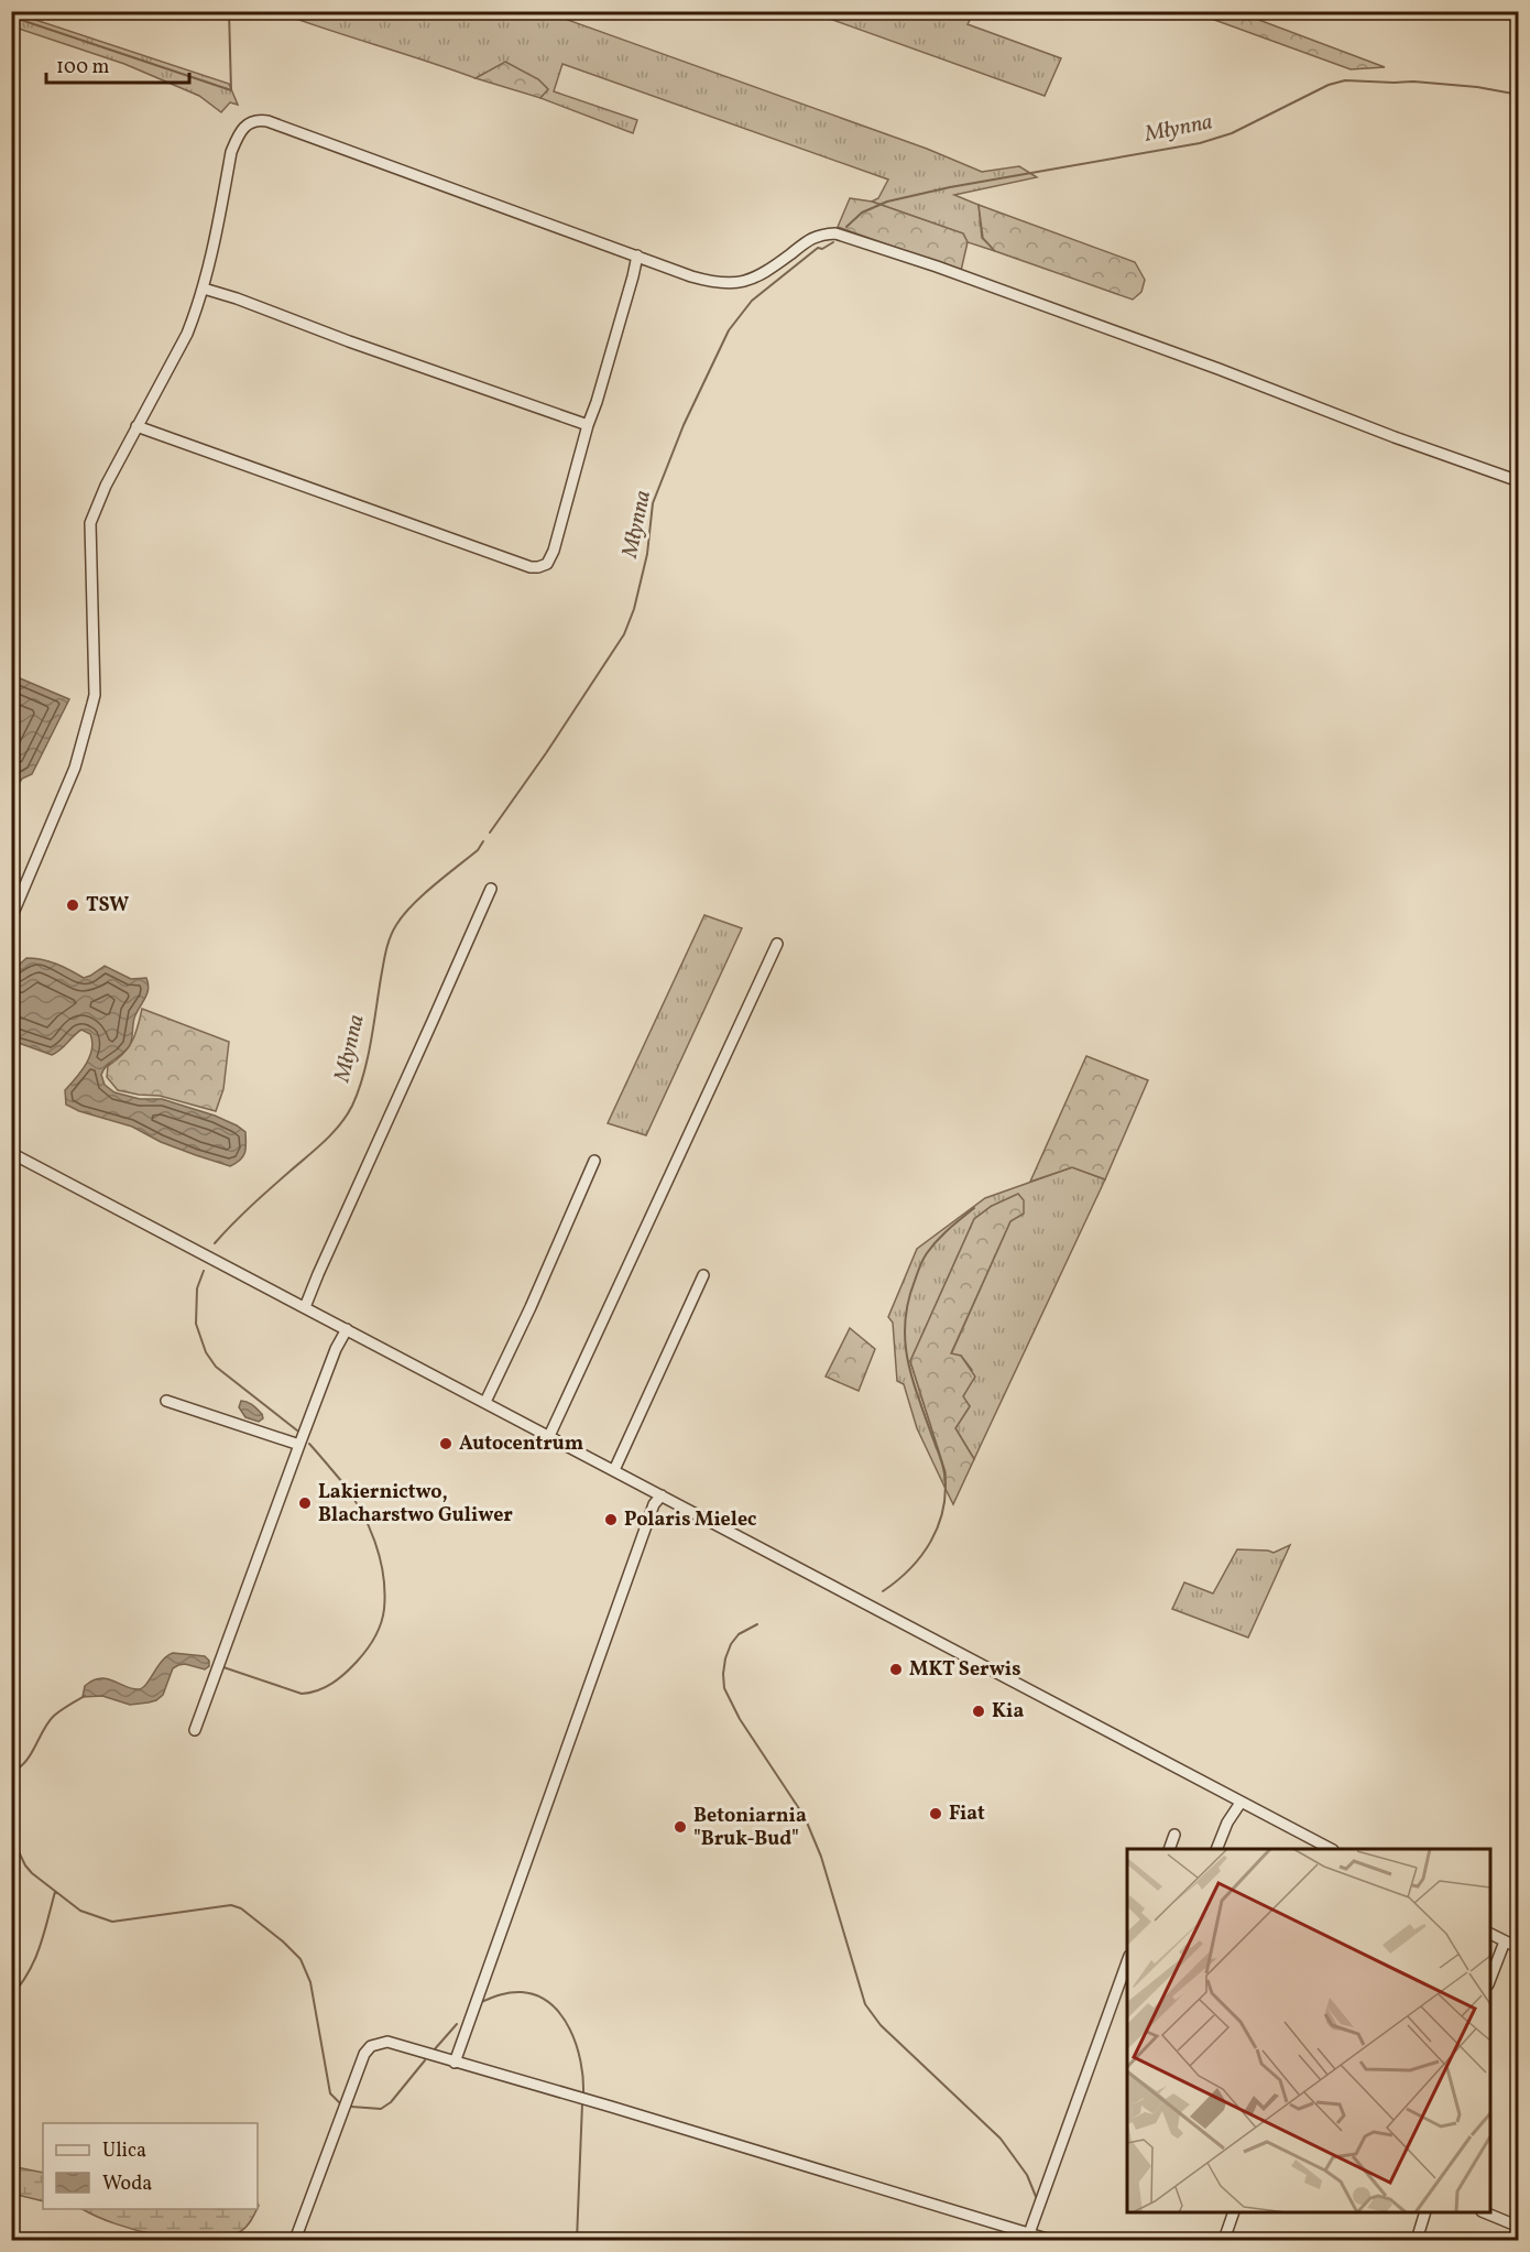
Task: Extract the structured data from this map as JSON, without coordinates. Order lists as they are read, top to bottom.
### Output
{
  "water": ["Młynna"],
  "places": [
    "TSW",
    "Autocentrum",
    "Lakiernictwo, Blacharstwo Guliwer",
    "Polaris Mielec",
    "MKT Serwis",
    "Kia",
    "Fiat",
    "Betoniarnia \"Bruk-Bud\""
  ],
  "legend": ["Ulica", "Woda"],
  "scale_bar": "100 m"
}
